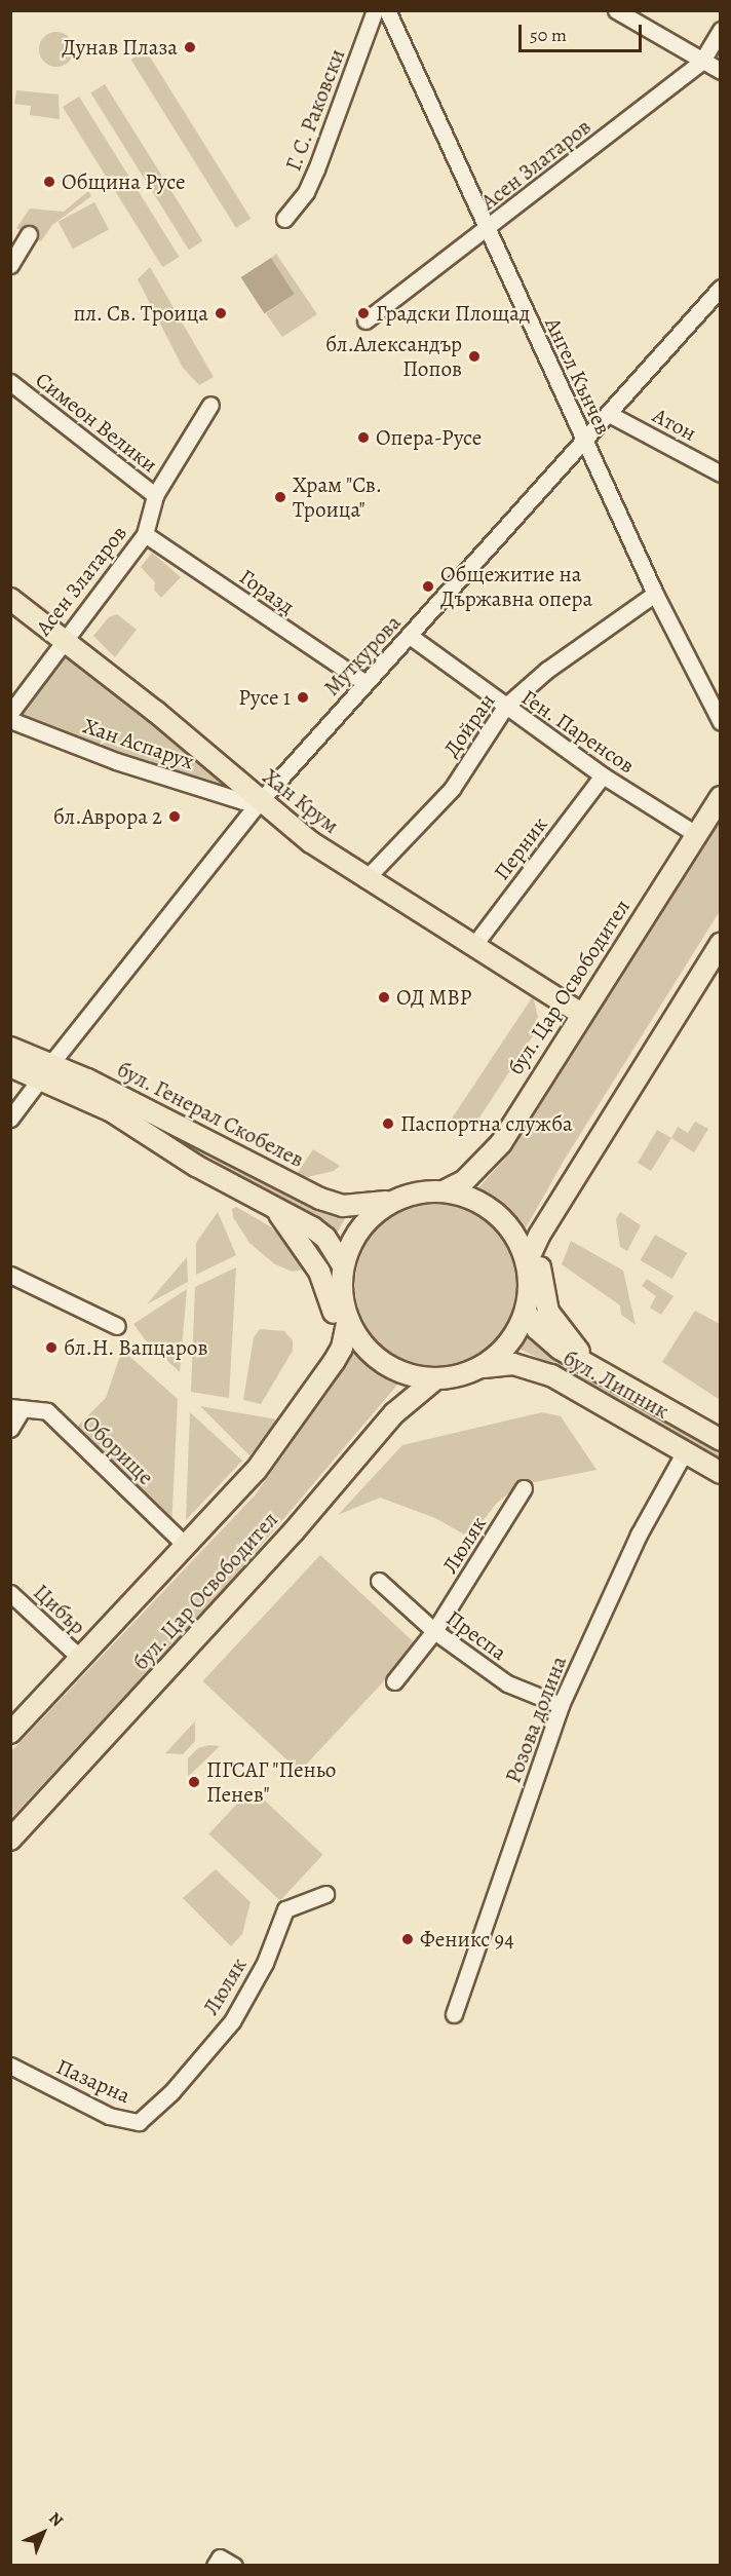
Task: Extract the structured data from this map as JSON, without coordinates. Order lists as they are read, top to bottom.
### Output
{
  "streets": {
    "main road": [
      "Хан Крум",
      "бул. Цар Освободител",
      "бул. Генерал Скобелев",
      "бул. Липник"
    ],
    "street": [
      "Г. С. Раковски",
      "Асен Златаров",
      "Ангел Кънчев",
      "Симеон Велики",
      "Атон",
      "Горазд",
      "Муткурова",
      "Дойран",
      "Ген. Паренсов",
      "Хан Аспарух",
      "Перник",
      "Оборище",
      "Люляк",
      "Цибър",
      "Преспа",
      "Розова долина",
      "Пазарна"
    ]
  },
  "crossings": [
    ["Асен Златаров", "Ангел Кънчев"],
    ["Асен Златаров", "Симеон Велики"],
    ["Асен Златаров", "Горазд"],
    ["Асен Златаров", "Хан Крум"],
    ["Ангел Кънчев", "Муткурова"],
    ["Ангел Кънчев", "Дойран"],
    ["Атон", "Муткурова"],
    ["Горазд", "Муткурова"],
    ["Муткурова", "Ген. Паренсов"],
    ["Муткурова", "Хан Аспарух"],
    ["Муткурова", "Хан Крум"],
    ["Муткурова", "бул. Генерал Скобелев"],
    ["Дойран", "Ген. Паренсов"],
    ["Дойран", "Хан Крум"],
    ["Ген. Паренсов", "Перник"],
    ["Ген. Паренсов", "бул. Цар Освободител"],
    ["Хан Аспарух", "Хан Крум"],
    ["Хан Крум", "Перник"],
    ["Хан Крум", "бул. Цар Освободител"],
    ["бул. Цар Освободител", "бул. Генерал Скобелев"],
    ["бул. Цар Освободител", "бул. Липник"],
    ["бул. Цар Освободител", "Оборище"],
    ["бул. Цар Освободител", "Цибър"],
    ["бул. Генерал Скобелев", "бул. Липник"],
    ["бул. Липник", "Розова долина"],
    ["Люляк", "Преспа"],
    ["Люляк", "Пазарна"],
    ["Преспа", "Розова долина"]
  ],
  "places": [
    "Дунав Плаза",
    "Община Русе",
    "пл. Св. Троица",
    "Градски Площад",
    "бл.Александър Попов",
    "Опера-Русе",
    "Храм \"Св. Троица\"",
    "Общежитие на Държавна опера",
    "Русе 1",
    "бл.Аврора 2",
    "ОД МВР",
    "Паспортна служба",
    "бл.Н. Вапцаров",
    "ПГСАГ \"Пеньо Пенев\"",
    "Феникс 94"
  ],
  "scale_bar": "50 m",
  "north": "top right"
}
